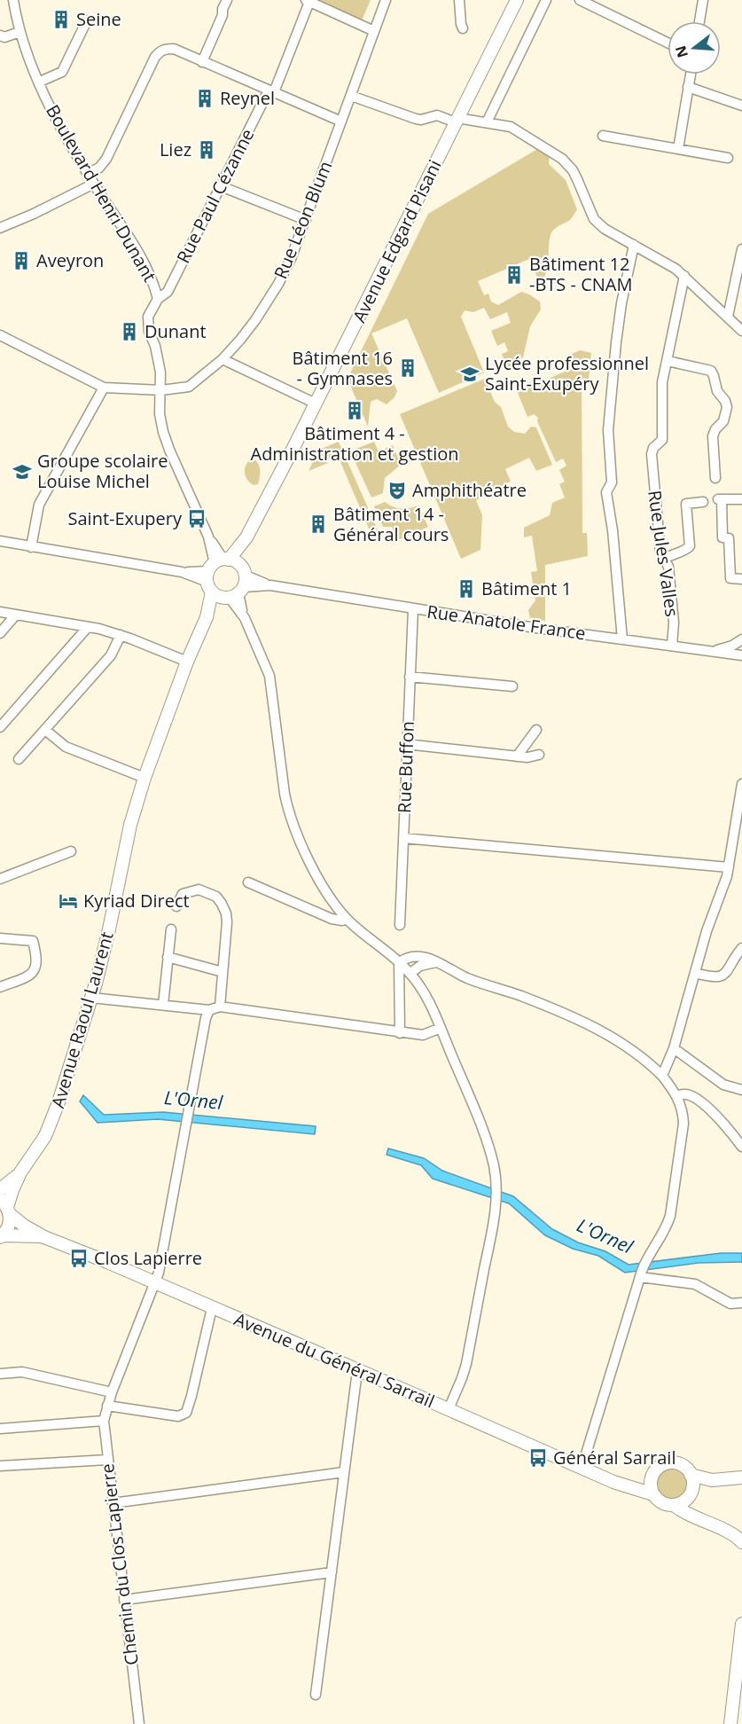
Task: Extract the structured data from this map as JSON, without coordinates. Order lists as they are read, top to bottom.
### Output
{
  "streets": {
    "main road": ["Avenue Edgard Pisani", "Avenue Raoul Laurent", "Avenue du Général Sarrail"],
    "street": [
      "Boulevard Henri Dunant",
      "Rue Paul Cézanne",
      "Rue Léon Blum",
      "Rue Jules Valles",
      "Rue Anatole France",
      "Rue Buffon",
      "Chemin du Clos Lapierre"
    ]
  },
  "crossings": [
    ["Boulevard Henri Dunant", "Rue Paul Cézanne"],
    ["Boulevard Henri Dunant", "Rue Léon Blum"],
    ["Boulevard Henri Dunant", "Avenue Edgard Pisani"],
    ["Boulevard Henri Dunant", "Rue Anatole France"],
    ["Boulevard Henri Dunant", "Avenue Raoul Laurent"],
    ["Boulevard Henri Dunant", "Avenue du Général Sarrail"],
    ["Avenue Edgard Pisani", "Rue Anatole France"],
    ["Avenue Edgard Pisani", "Avenue Raoul Laurent"],
    ["Rue Jules Valles", "Rue Anatole France"],
    ["Rue Anatole France", "Rue Buffon"],
    ["Rue Anatole France", "Avenue Raoul Laurent"],
    ["Avenue Raoul Laurent", "Avenue du Général Sarrail"],
    ["Avenue du Général Sarrail", "Chemin du Clos Lapierre"]
  ],
  "water": ["L'Ornel"],
  "places": {
    "building": [
      "Seine",
      "Reynel",
      "Liez",
      "Aveyron",
      "Bâtiment 12 -BTS - CNAM",
      "Dunant",
      "Bâtiment 16 - Gymnases",
      "Bâtiment 4 - Administration et gestion",
      "Bâtiment 14 - Général cours",
      "Bâtiment 1"
    ],
    "school or university": ["Lycée professionnel Saint-Exupéry", "Groupe scolaire Louise Michel"],
    "theatre": ["Amphithéatre"],
    "bus stop": ["Saint-Exupery", "Clos Lapierre", "Général Sarrail"],
    "hotel": ["Kyriad Direct"]
  },
  "north": "left"
}
